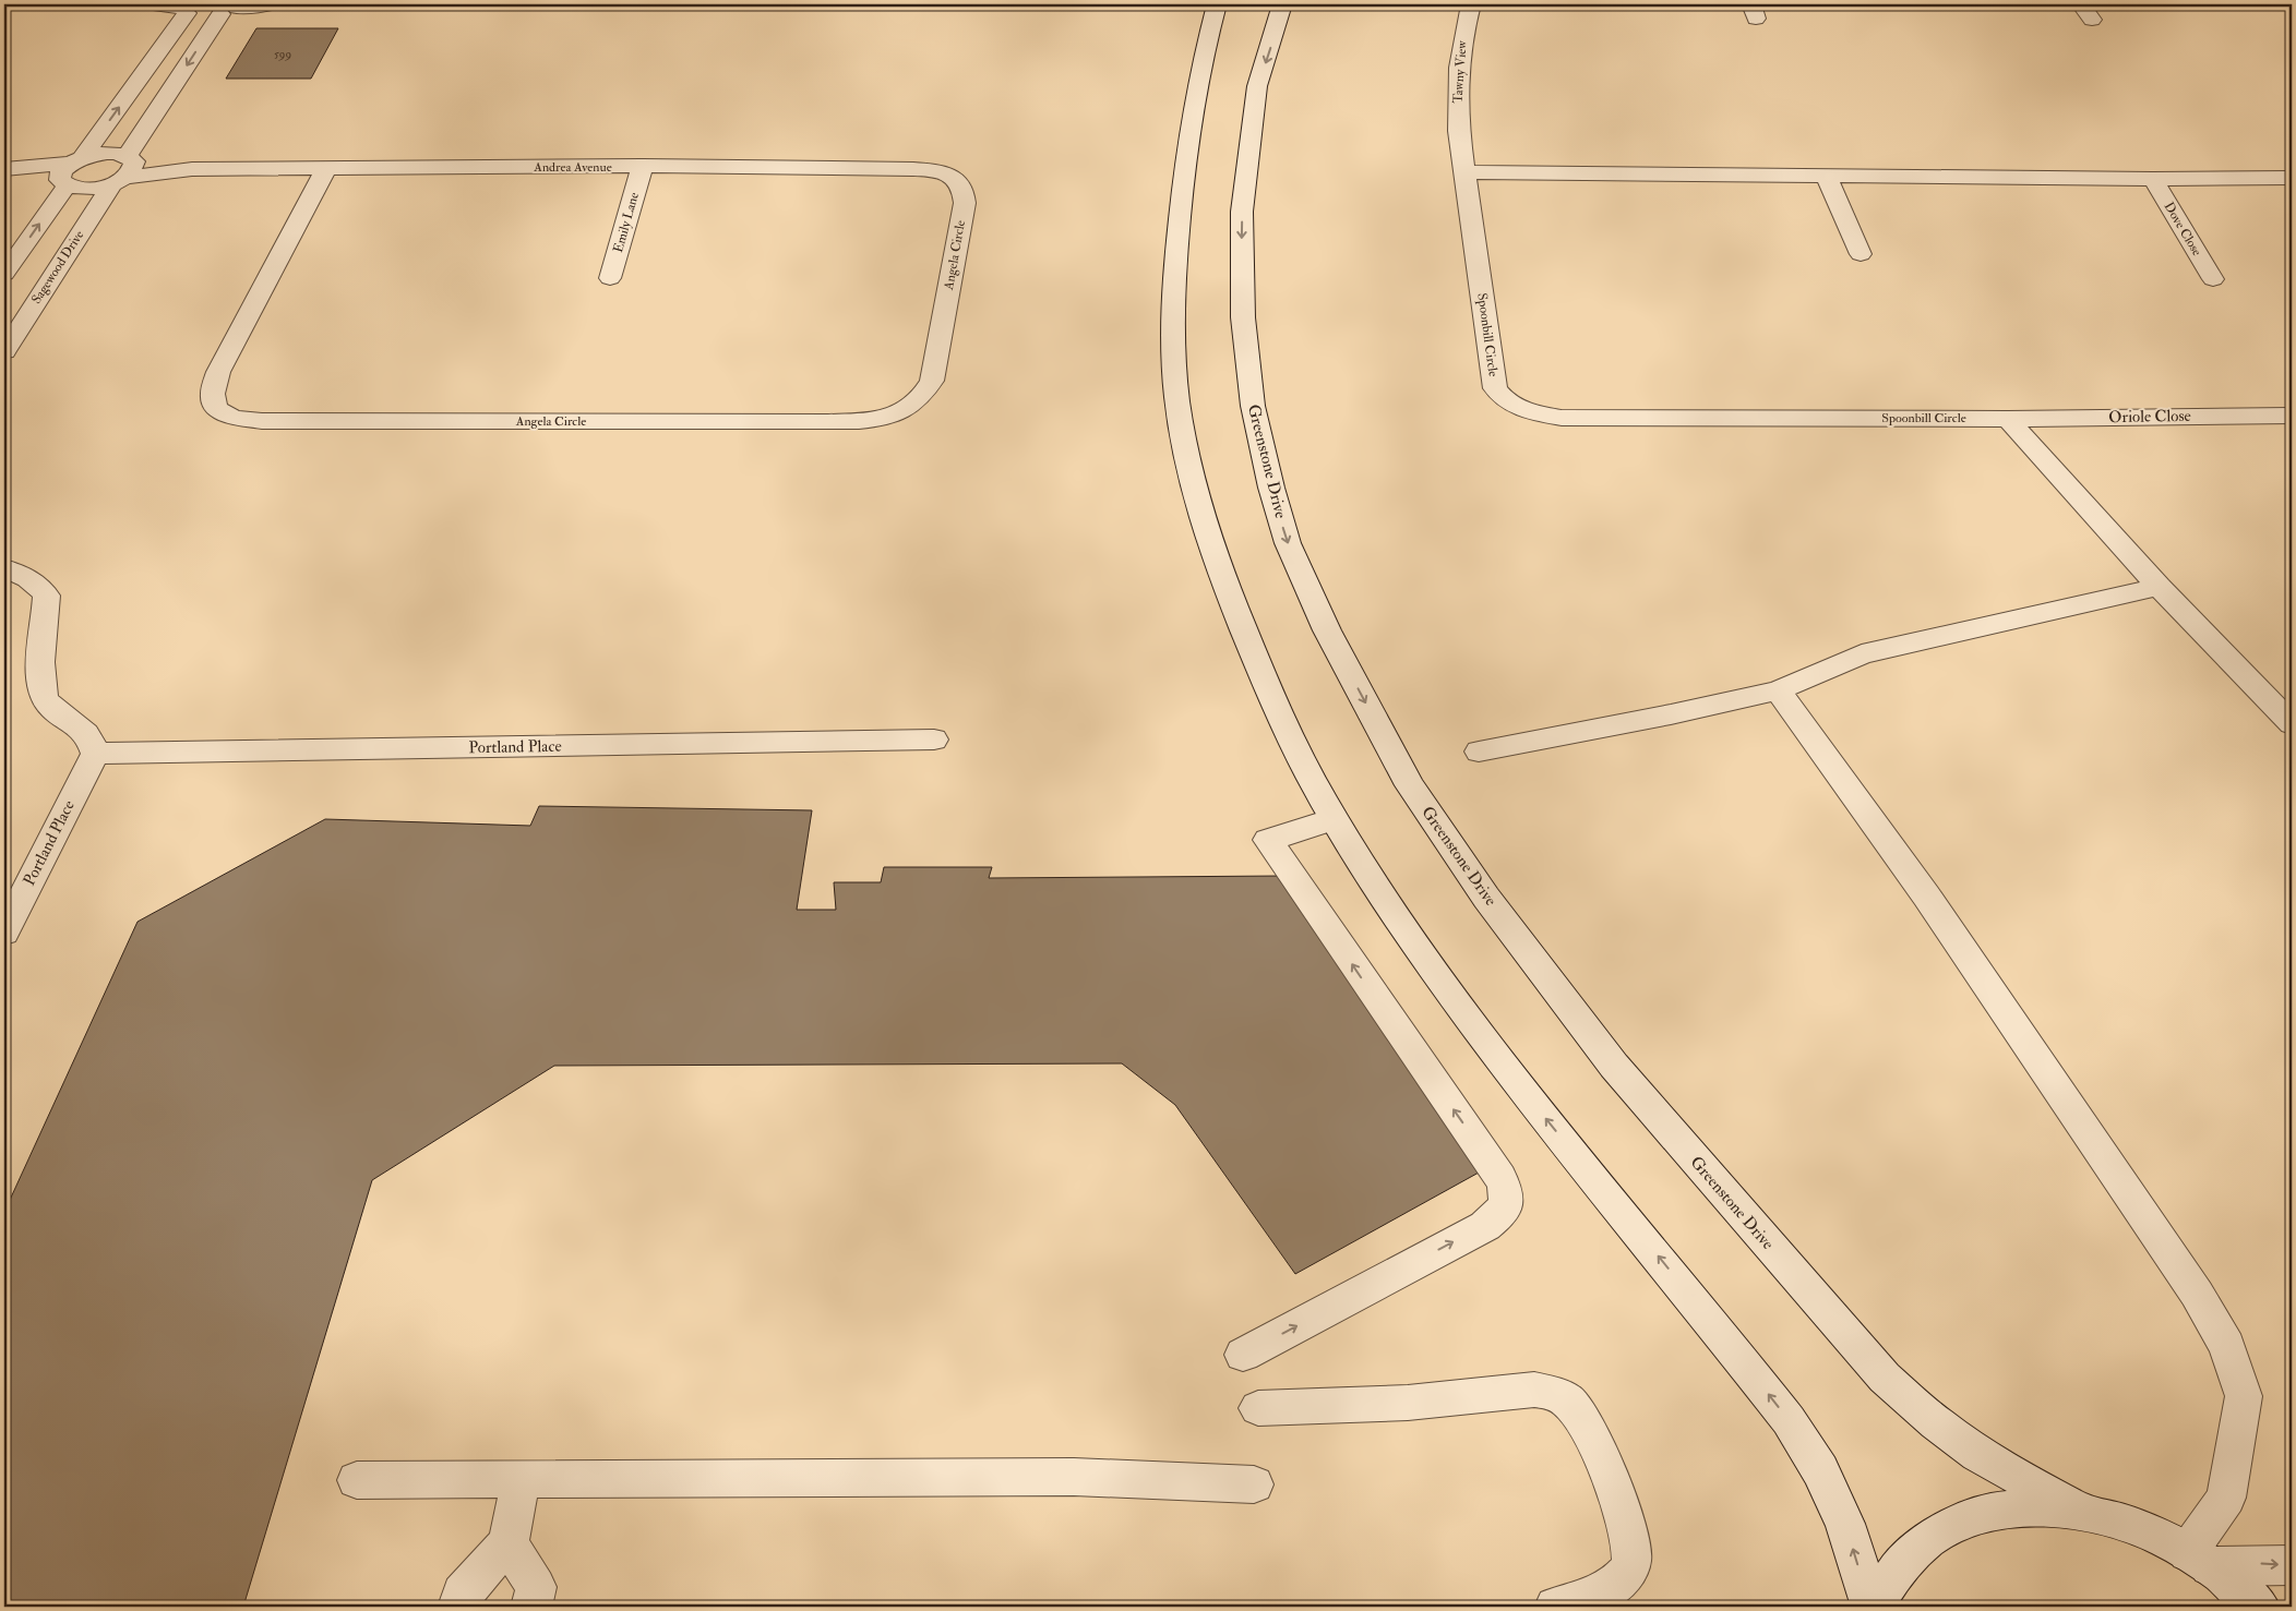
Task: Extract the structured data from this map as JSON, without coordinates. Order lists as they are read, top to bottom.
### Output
{
  "streets": {
    "street": [
      "Tawny View",
      "Andrea Avenue",
      "Emily Lane",
      "Dove Close",
      "Angela Circle",
      "Sagewood Drive",
      "Spoonbill Circle",
      "Oriole Close",
      "Greenstone Drive",
      "Portland Place"
    ]
  },
  "crossings": [
    ["Tawny View", "Spoonbill Circle"],
    ["Andrea Avenue", "Emily Lane"],
    ["Andrea Avenue", "Angela Circle"],
    ["Andrea Avenue", "Sagewood Drive"],
    ["Spoonbill Circle", "Oriole Close"]
  ],
  "house_numbers": ["599"]
}
